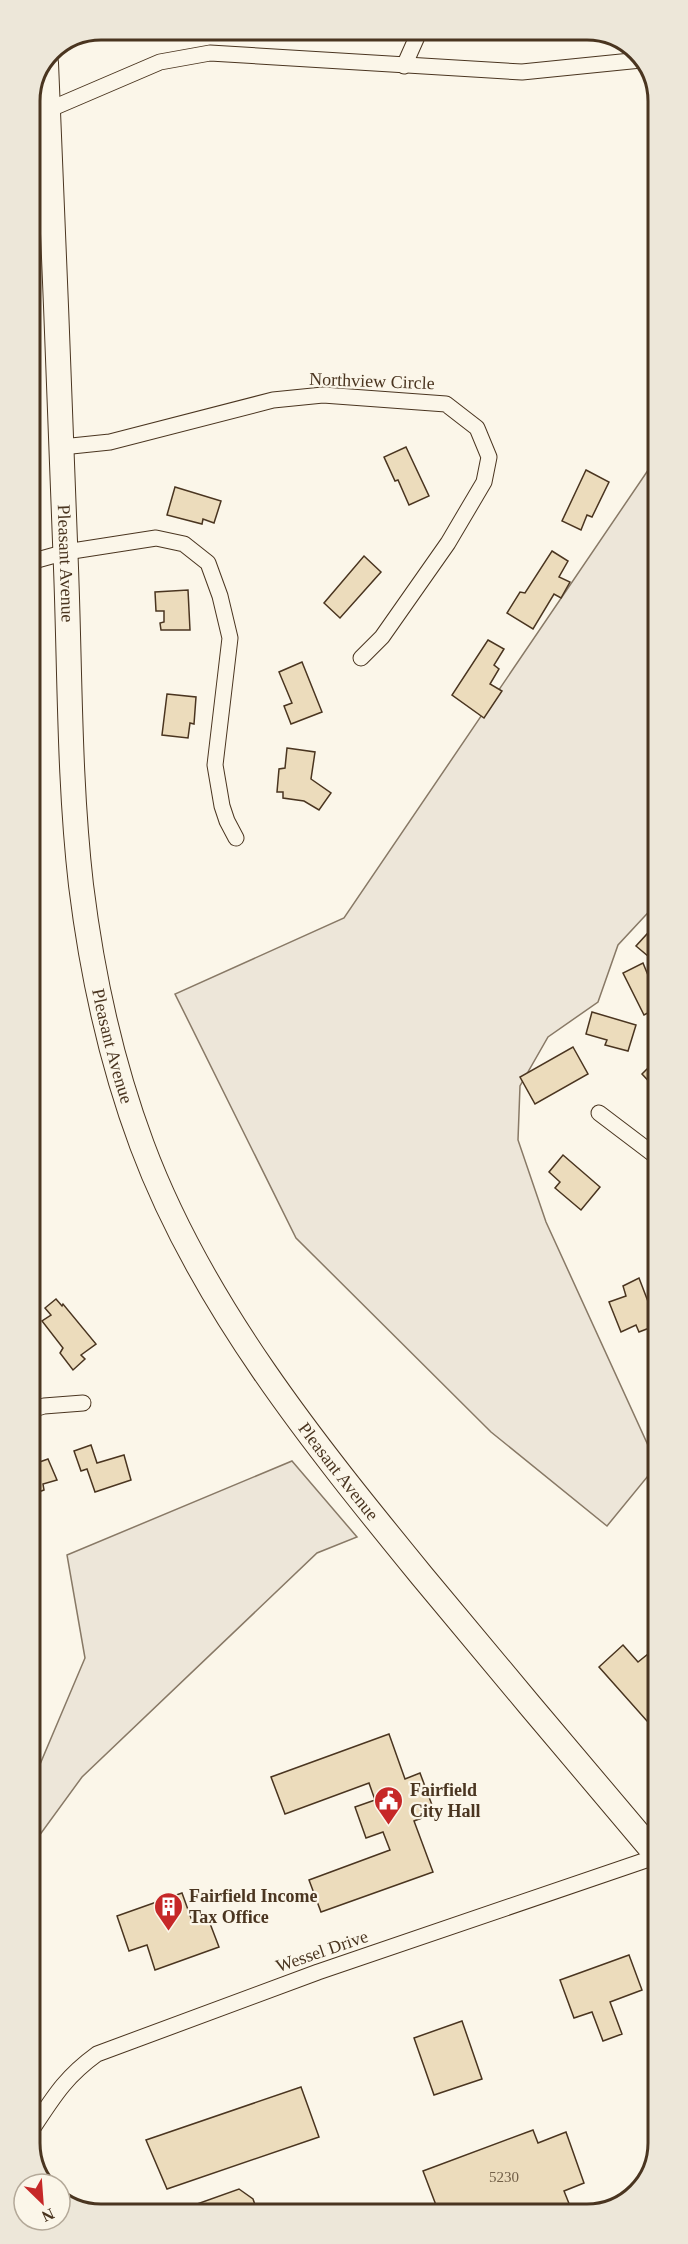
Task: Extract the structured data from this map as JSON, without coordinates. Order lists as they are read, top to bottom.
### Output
{
  "streets": {
    "main road": ["Pleasant Avenue"],
    "street": ["Northview Circle", "Wessel Drive"]
  },
  "crossings": [
    ["Northview Circle", "Pleasant Avenue"]
  ],
  "places": {
    "public building": ["Fairfield City Hall"],
    "building": ["Fairfield Income Tax Office"]
  },
  "house_numbers": ["5230"],
  "north": "bottom right"
}
